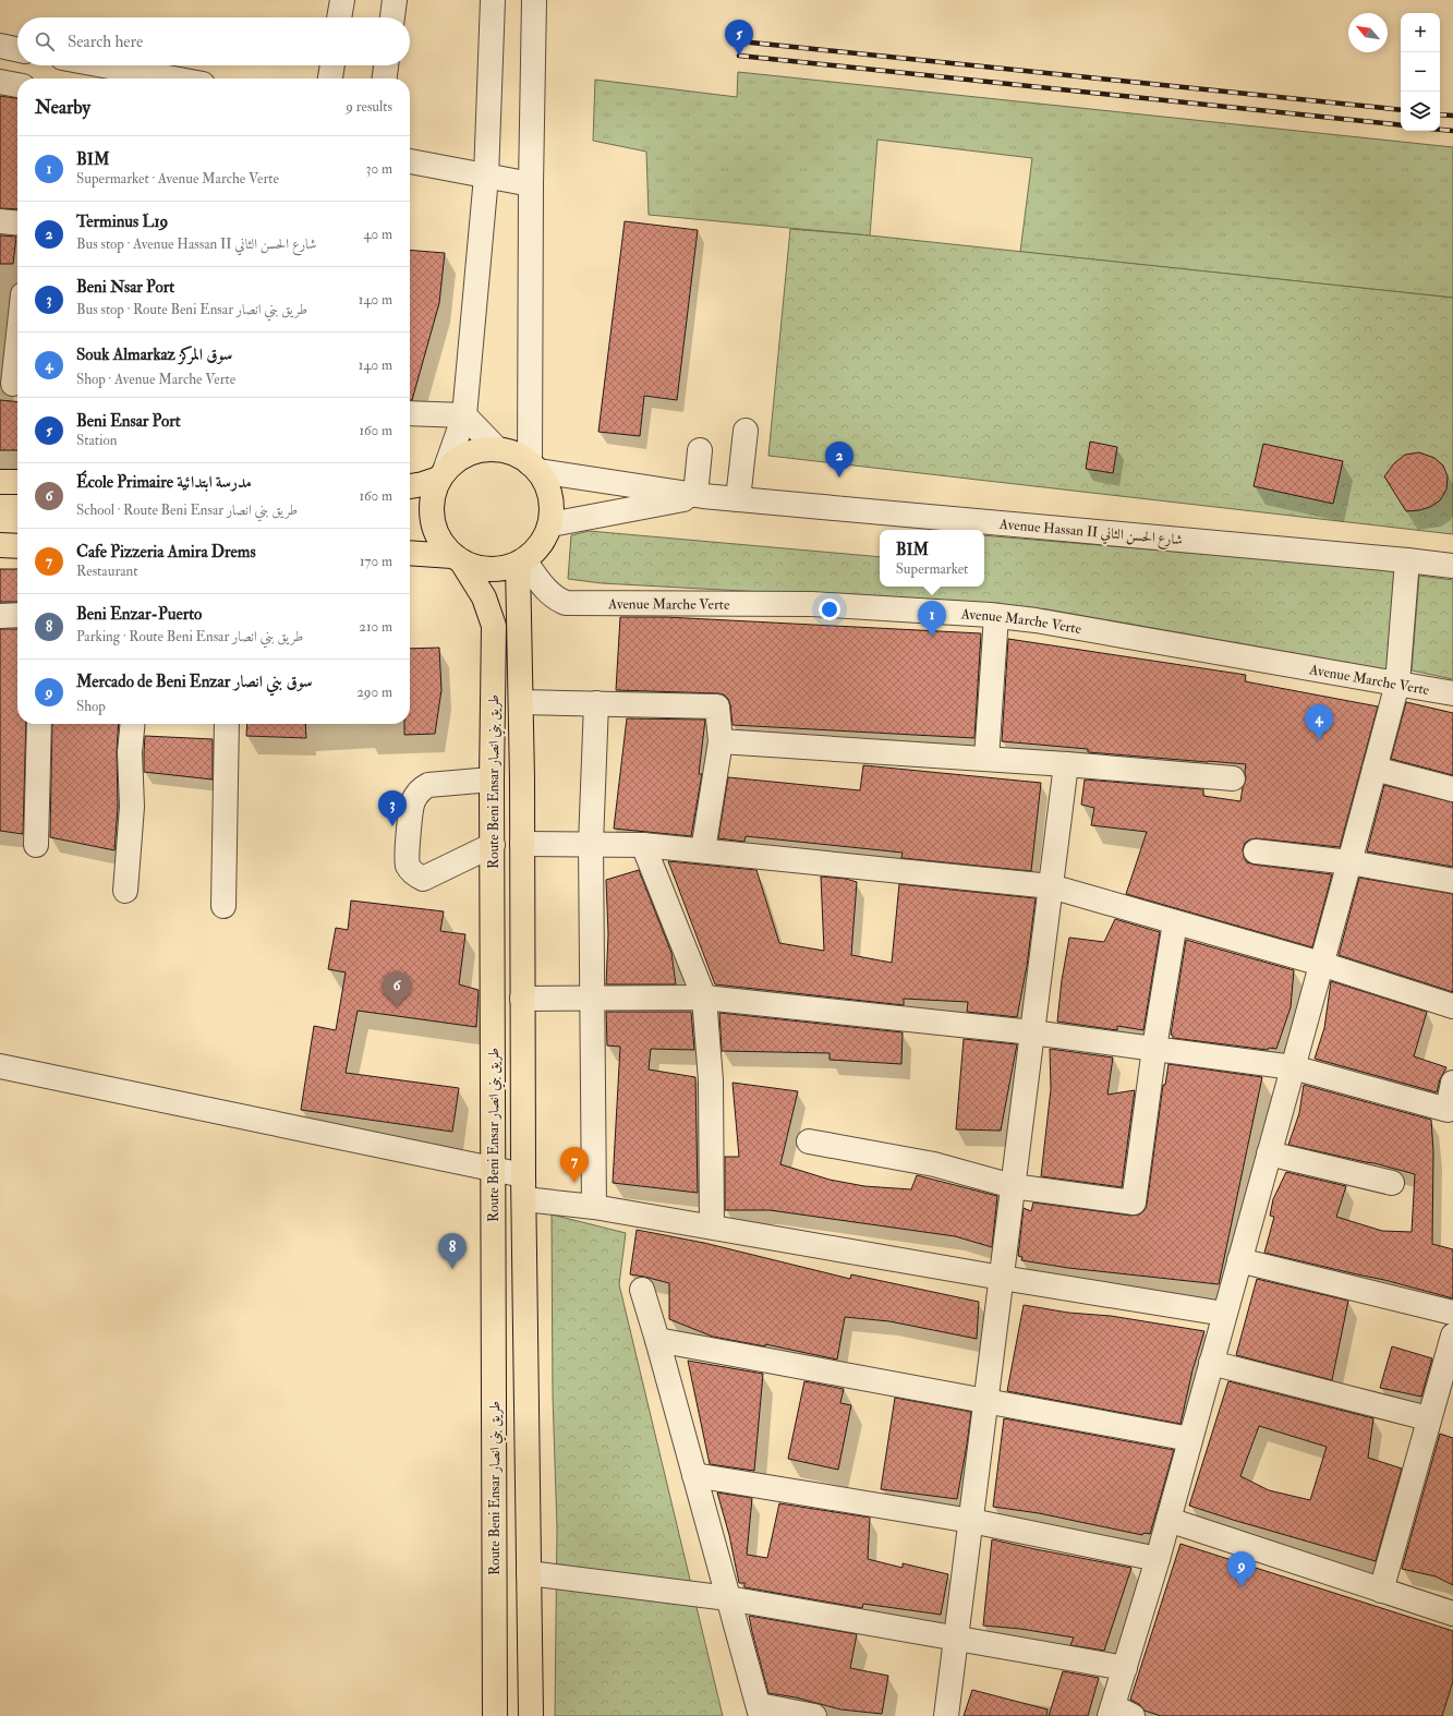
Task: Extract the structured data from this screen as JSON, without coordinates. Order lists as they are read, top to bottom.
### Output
{
  "streets": {
    "main road": ["Route Beni Ensar طريق بني انصار"],
    "street": ["Avenue Hassan II شارع الحسن الثاني", "Avenue Marche Verte"]
  },
  "crossings": [
    ["Avenue Hassan II شارع الحسن الثاني", "Avenue Marche Verte"],
    ["Avenue Hassan II شارع الحسن الثاني", "Route Beni Ensar طريق بني انصار"],
    ["Avenue Marche Verte", "Route Beni Ensar طريق بني انصار"]
  ],
  "north": "top left",
  "page": {
    "map_buttons": ["+", "−"],
    "search": "Search here",
    "pins": [
      "5",
      "2",
      "1",
      "4",
      "3",
      "6",
      "7",
      "8",
      "9"
    ],
    "heading": ["Nearby", "9 results"],
    "list": [
      {
        "mark": "1",
        "name": "BIM",
        "note": "Supermarket · Avenue Marche Verte",
        "value": "30 m"
      },
      {
        "mark": "2",
        "name": "Terminus L19",
        "note": "Bus stop · Avenue Hassan II شارع الحسن الثاني",
        "value": "40 m"
      },
      {
        "mark": "3",
        "name": "Beni Nsar Port",
        "note": "Bus stop · Route Beni Ensar طريق بني انصار",
        "value": "140 m"
      },
      {
        "mark": "4",
        "name": "Souk Almarkaz سوق المركز",
        "note": "Shop · Avenue Marche Verte",
        "value": "140 m"
      },
      {
        "mark": "5",
        "name": "Beni Ensar Port",
        "note": "Station",
        "value": "160 m"
      },
      {
        "mark": "6",
        "name": "École Primaire مدرسة ابتدائية",
        "note": "School · Route Beni Ensar طريق بني انصار",
        "value": "160 m"
      },
      {
        "mark": "7",
        "name": "Cafe Pizzeria Amira Drems",
        "note": "Restaurant",
        "value": "170 m"
      },
      {
        "mark": "8",
        "name": "Beni Enzar-Puerto",
        "note": "Parking · Route Beni Ensar طريق بني انصار",
        "value": "210 m"
      },
      {
        "mark": "9",
        "name": "Mercado de Beni Enzar سوق بني انصار",
        "note": "Shop",
        "value": "290 m"
      }
    ],
    "popup": ["BIM", "Supermarket"]
  }
}
